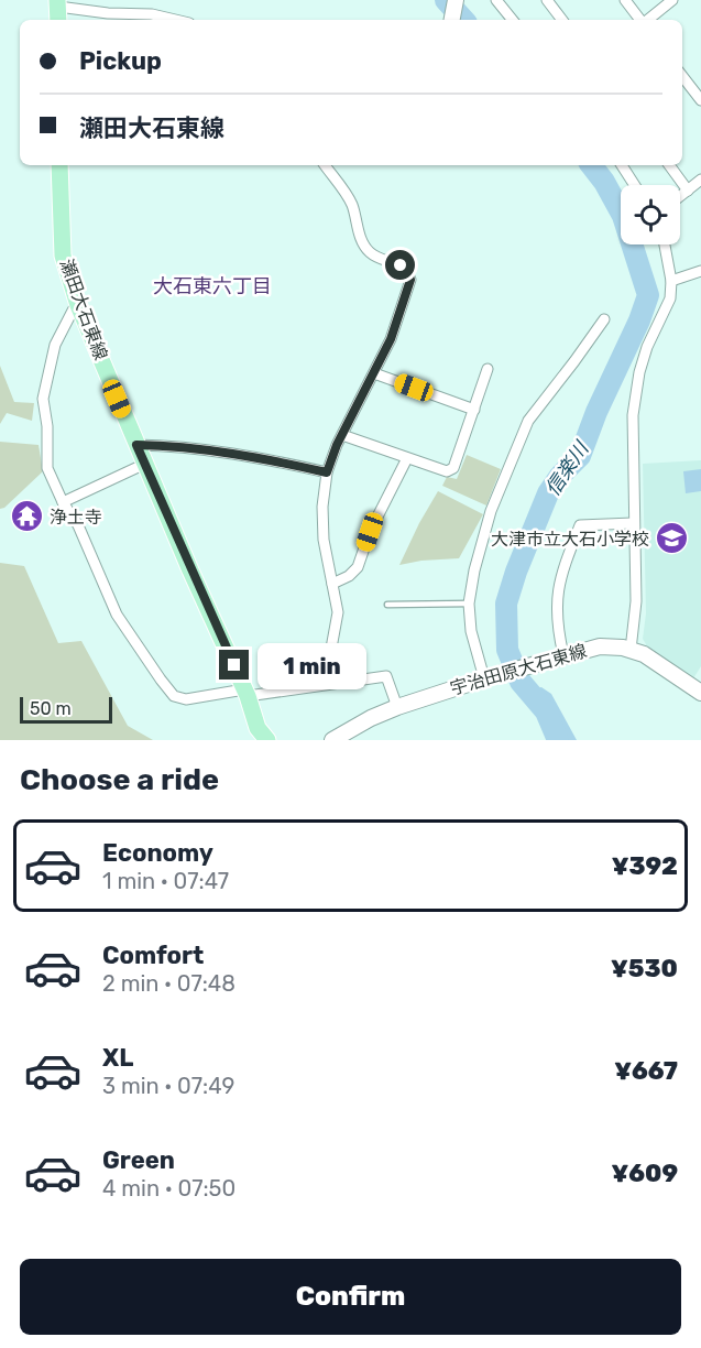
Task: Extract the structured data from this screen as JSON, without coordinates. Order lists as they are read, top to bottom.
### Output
{
  "streets": {
    "main road": ["瀬田大石東線", "宇治田原大石東線"]
  },
  "districts": ["大石東六丁目"],
  "water": ["信楽川"],
  "places": {
    "temple": ["浄土寺"],
    "school or university": ["大津市立大石小学校"]
  },
  "scale_bar": "50 m",
  "page": {
    "banner": ["Pickup", "瀬田大石東線"],
    "bubble": "1 min",
    "scale": "50 m",
    "heading": "Choose a ride",
    "list": [
      {
        "name": "Economy",
        "note": "1 min · 07:47",
        "value": "¥392"
      },
      {
        "name": "Comfort",
        "note": "2 min · 07:48",
        "value": "¥530"
      },
      {
        "name": "XL",
        "note": "3 min · 07:49",
        "value": "¥667"
      },
      {
        "name": "Green",
        "note": "4 min · 07:50",
        "value": "¥609"
      }
    ],
    "buttons": "Confirm"
  }
}
